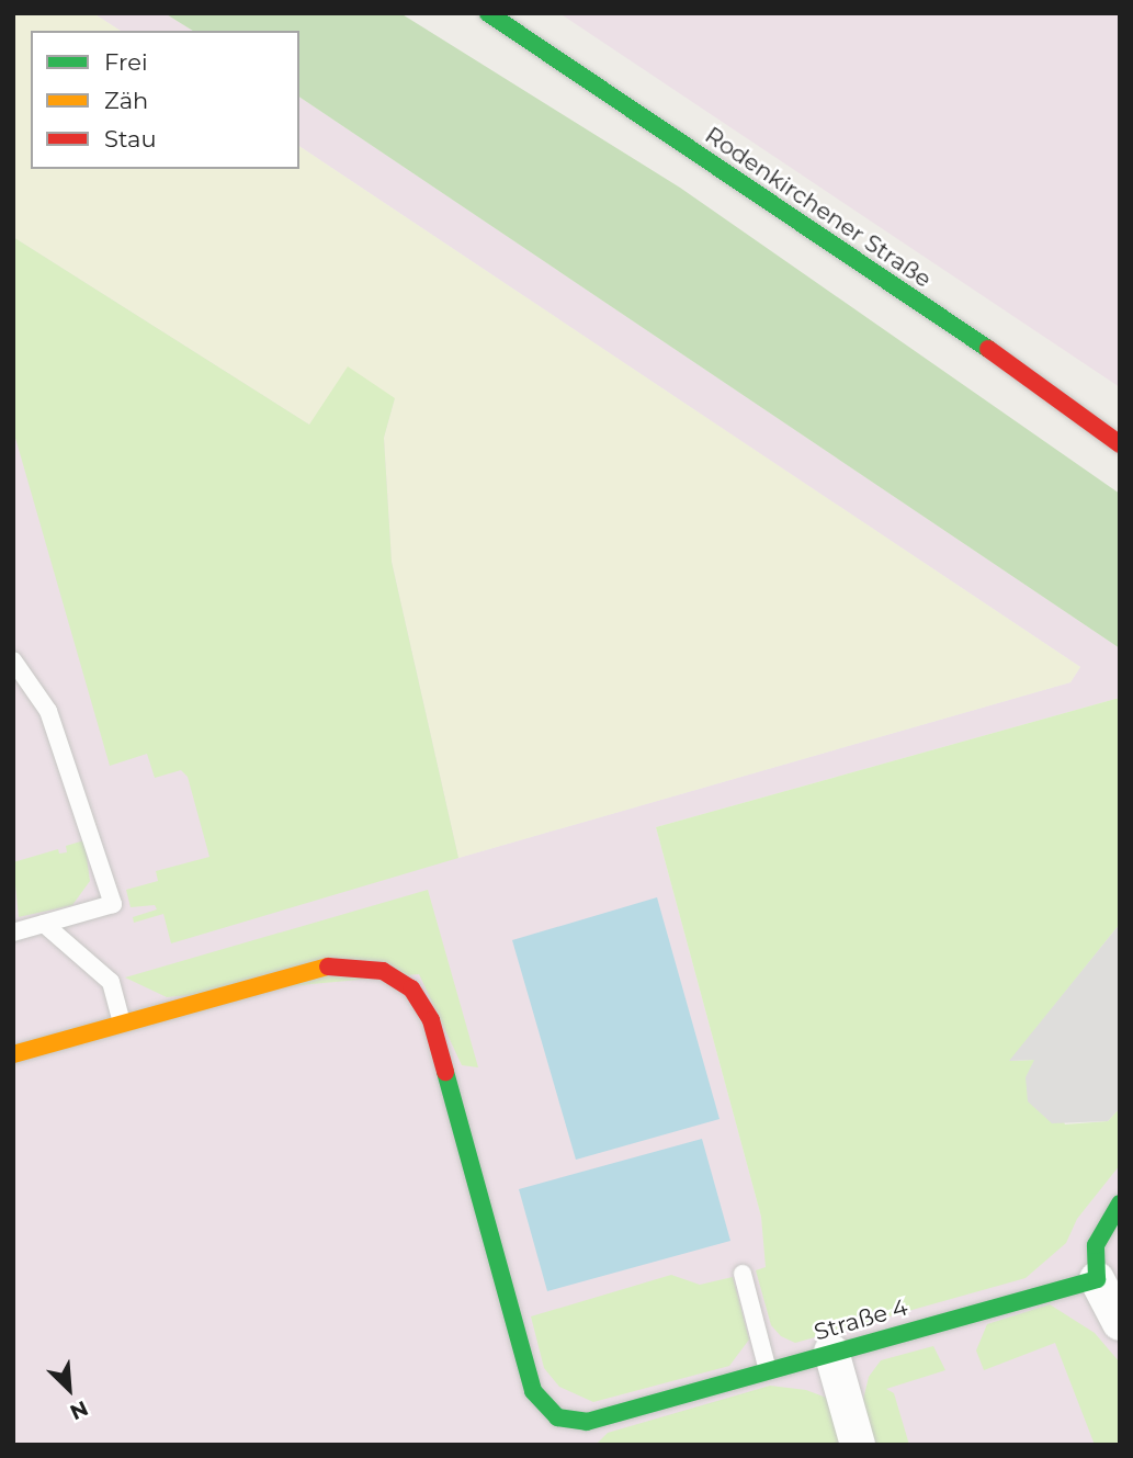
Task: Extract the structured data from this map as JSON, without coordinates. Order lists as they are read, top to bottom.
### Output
{
  "streets": {
    "street": ["Rodenkirchener Straße", "Straße 4"]
  },
  "legend": ["Frei", "Zäh", "Stau"],
  "north": "bottom right"
}
